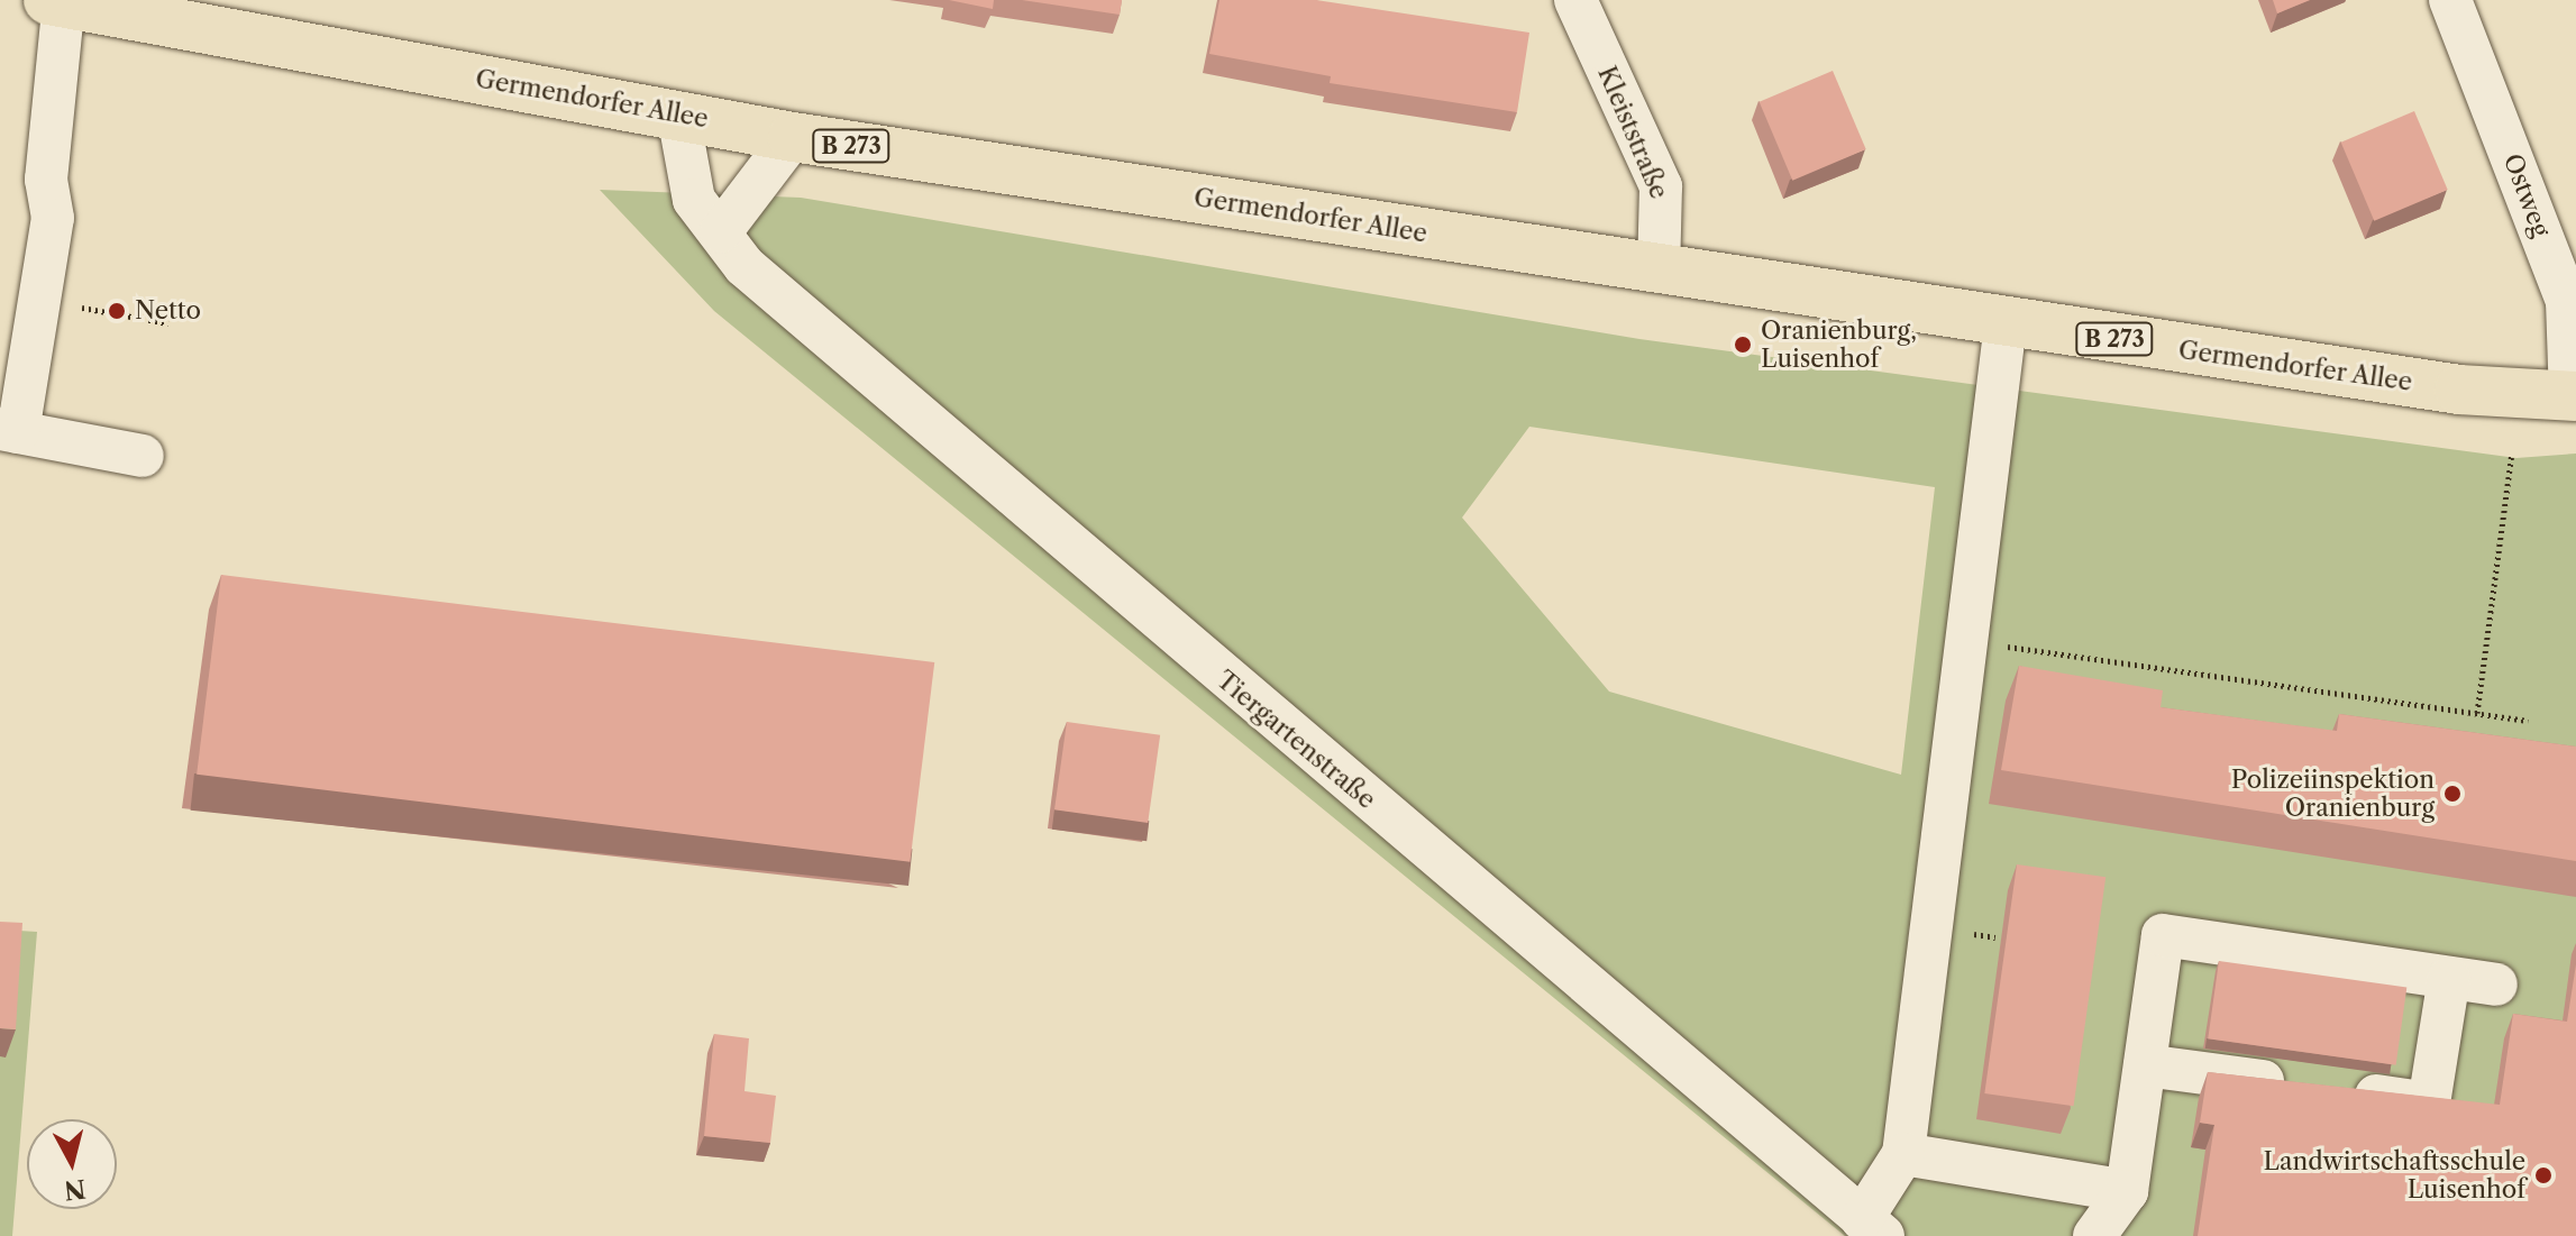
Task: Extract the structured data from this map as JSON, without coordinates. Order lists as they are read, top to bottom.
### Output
{
  "streets": {
    "main road": ["Germendorfer Allee", "B 273"],
    "street": ["Kleiststraße", "Ostweg", "Tiergartenstraße"]
  },
  "crossings": [
    ["Germendorfer Allee", "Kleiststraße"],
    ["Germendorfer Allee", "Ostweg"],
    ["Germendorfer Allee", "Tiergartenstraße"]
  ],
  "places": [
    "Netto",
    "Oranienburg, Luisenhof",
    "Polizeiinspektion Oranienburg",
    "Landwirtschaftsschule Luisenhof"
  ],
  "north": "bottom"
}
